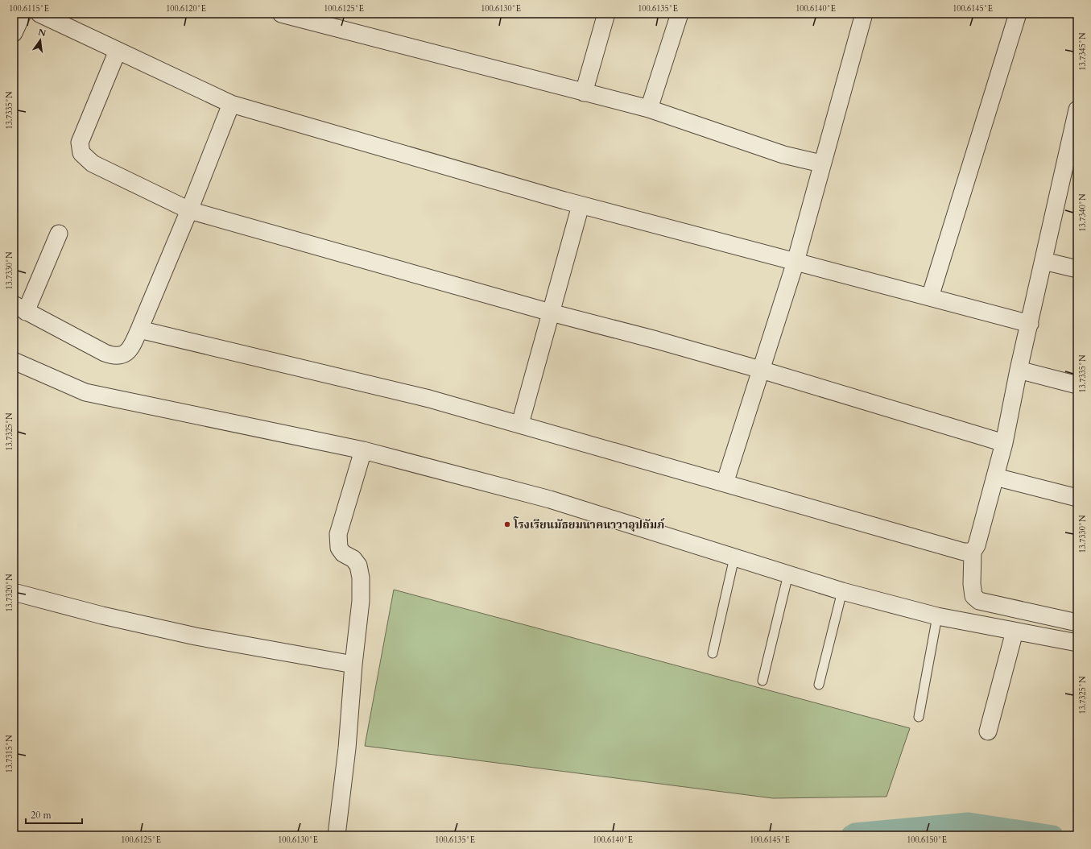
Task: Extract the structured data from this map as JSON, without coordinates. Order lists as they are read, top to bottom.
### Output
{
  "places": ["โรงเรียนมัธยมนาคนาวาอุปถัมภ์"],
  "scale_bar": "20 m",
  "north": "top",
  "coordinates": [
    "100.6115°E",
    "100.6120°E",
    "100.6125°E",
    "100.6130°E",
    "100.6135°E",
    "100.6140°E",
    "100.6145°E",
    "13.7345°N",
    "13.7335°N",
    "13.7340°N",
    "13.7330°N",
    "13.7325°N",
    "13.7320°N",
    "13.7315°N",
    "100.6150°E"
  ]
}
